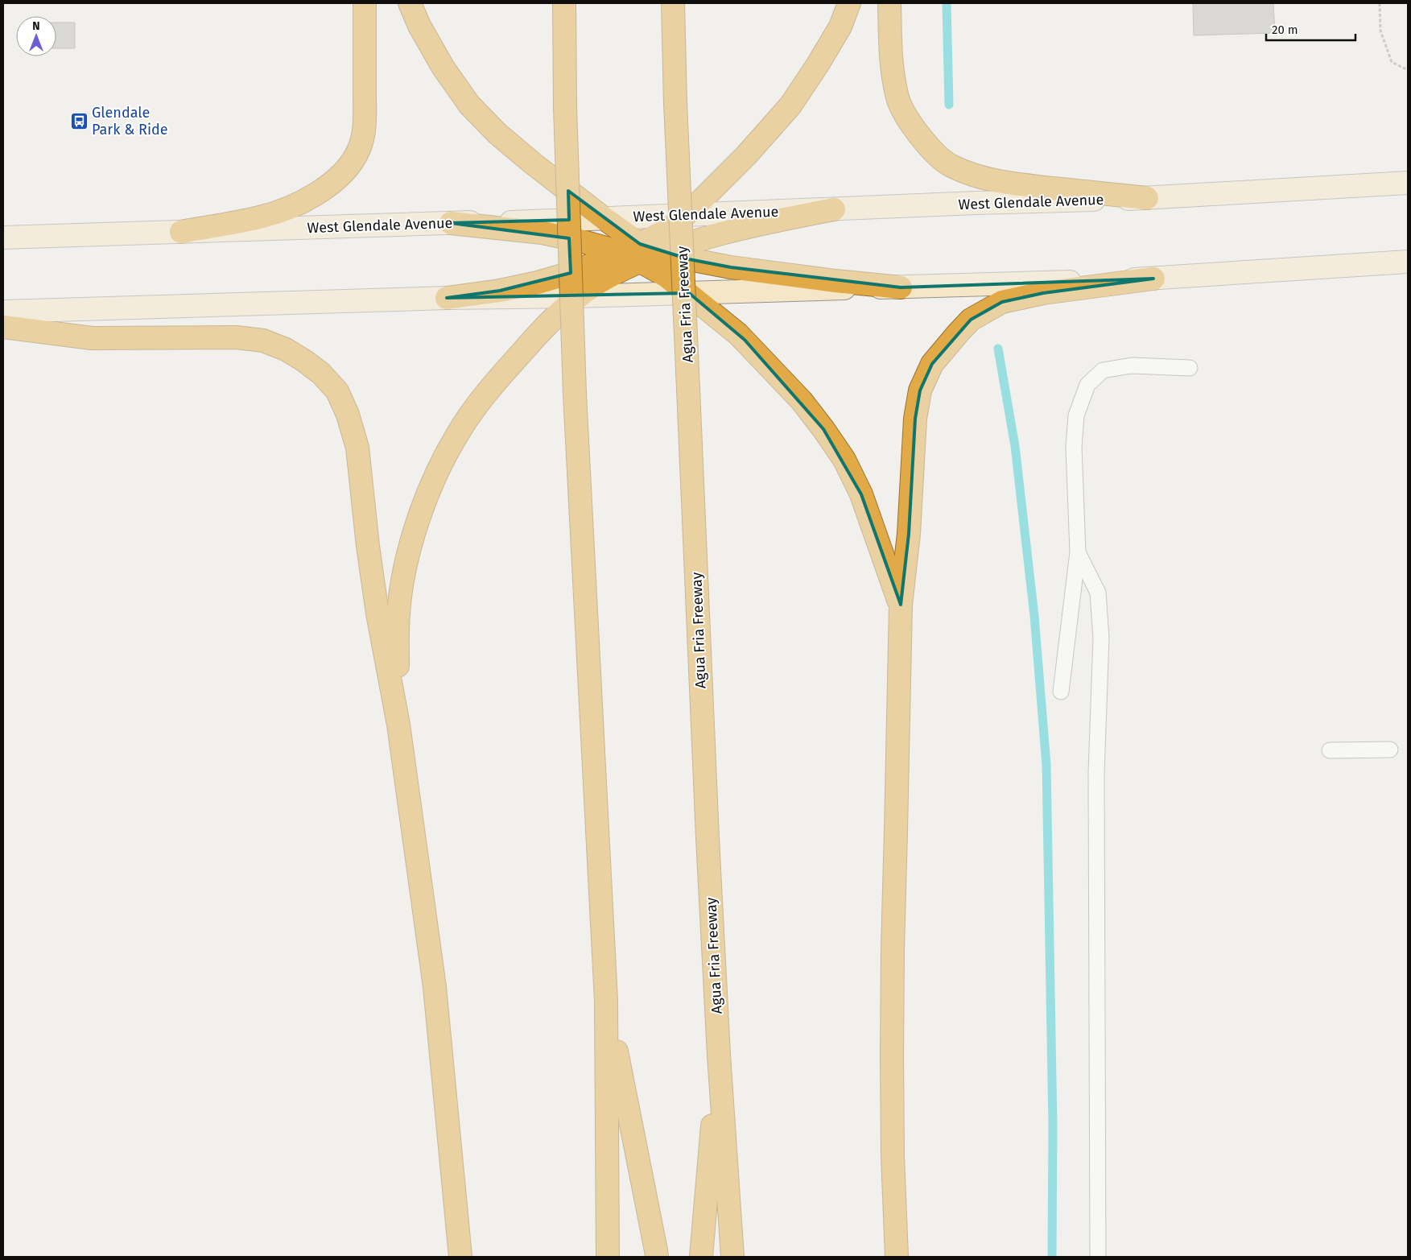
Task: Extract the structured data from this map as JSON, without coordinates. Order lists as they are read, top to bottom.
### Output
{
  "streets": {
    "highway": ["Agua Fria Freeway"],
    "main road": ["West Glendale Avenue"]
  },
  "places": {
    "bus stop": ["Glendale Park & Ride"]
  },
  "scale_bar": "20 m",
  "north": "top"
}
